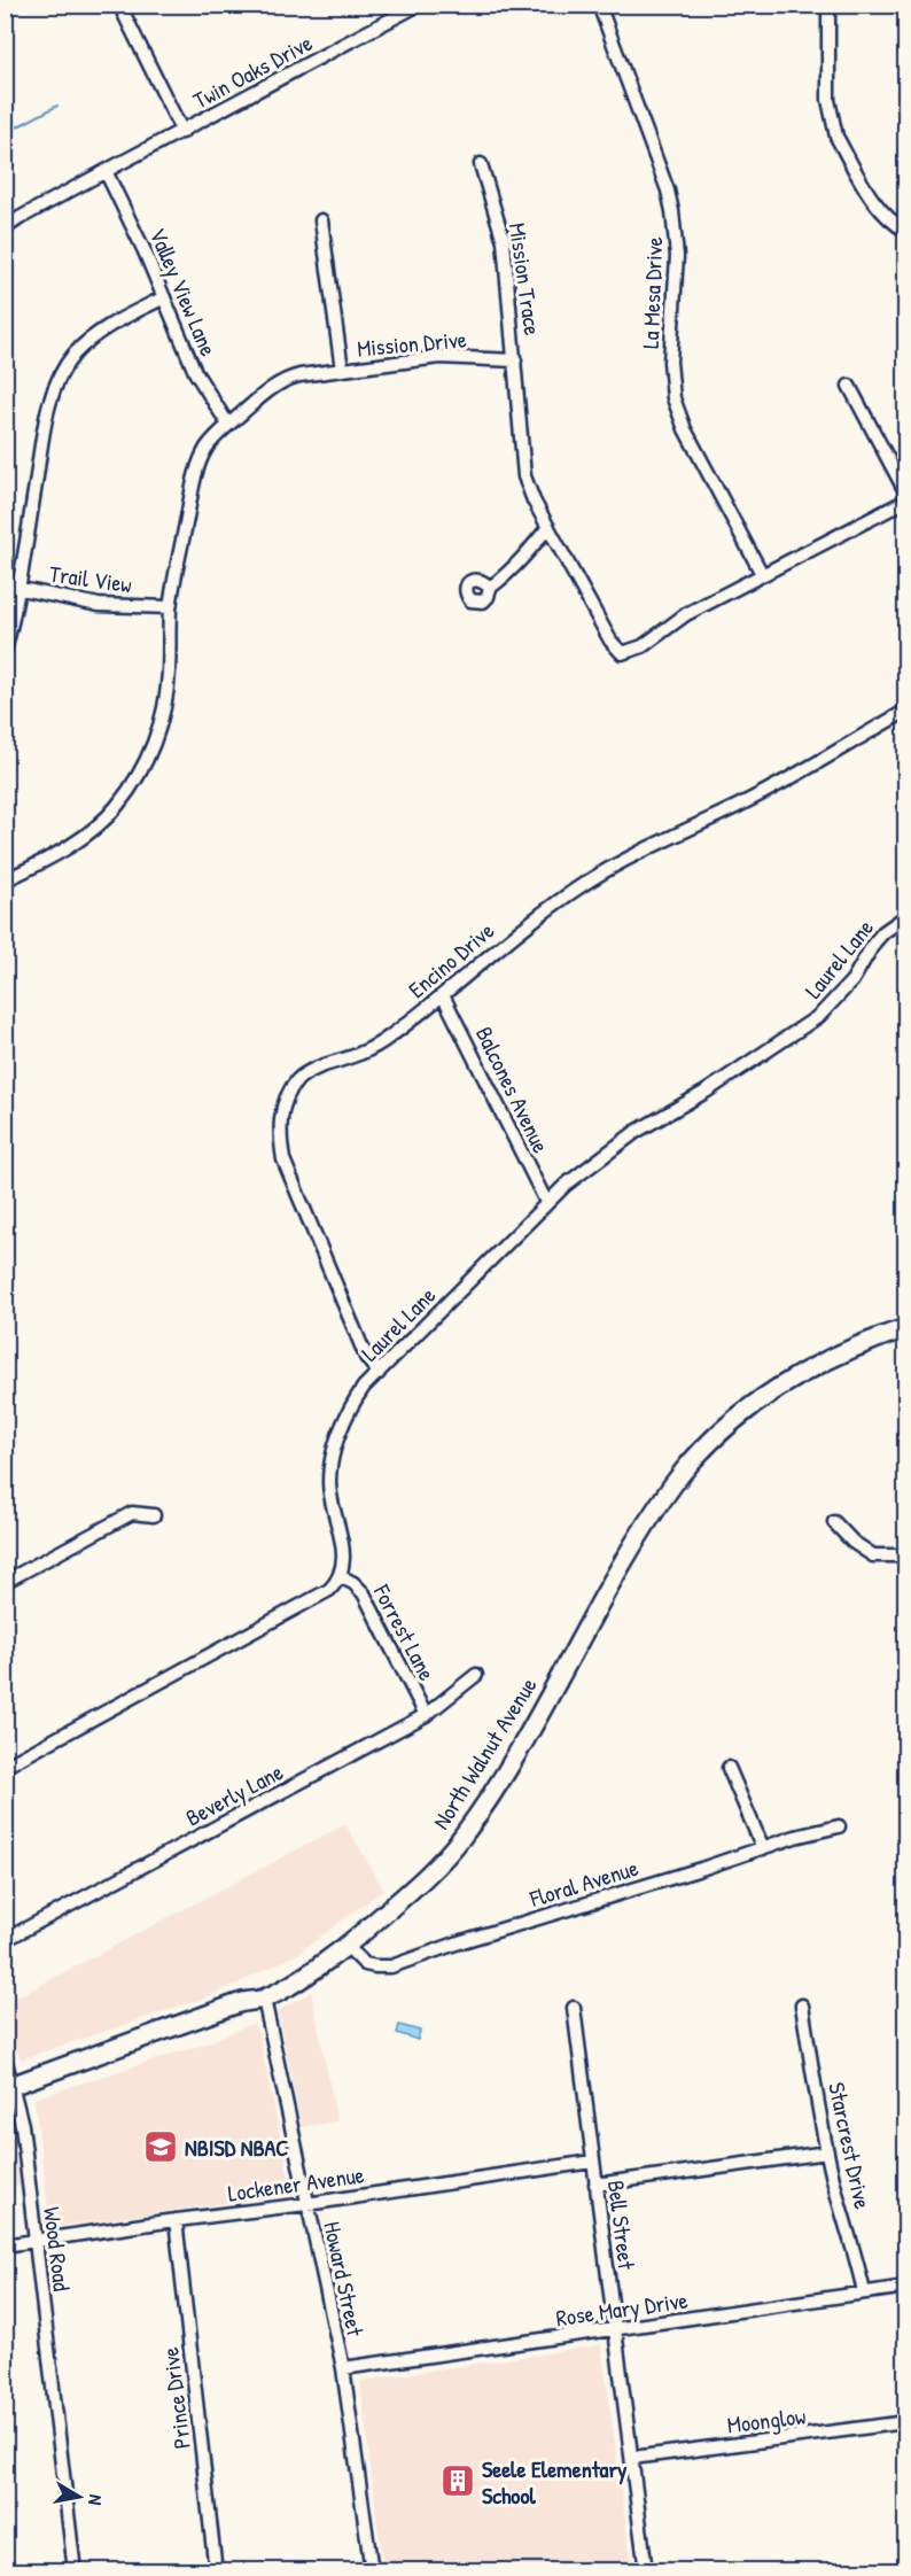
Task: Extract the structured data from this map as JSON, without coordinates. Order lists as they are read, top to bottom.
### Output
{
  "streets": {
    "main road": ["North Walnut Avenue"],
    "street": [
      "Twin Oaks Drive",
      "Mission Trace",
      "Valley View Lane",
      "La Mesa Drive",
      "Mission Drive",
      "Trail View",
      "Laurel Lane",
      "Encino Drive",
      "Balcones Avenue",
      "Forrest Lane",
      "Beverly Lane",
      "Floral Avenue",
      "Starcrest Drive",
      "Lockener Avenue",
      "Bell Street",
      "Wood Road",
      "Howard Street",
      "Rose Mary Drive",
      "Prince Drive",
      "Moonglow"
    ]
  },
  "crossings": [
    ["Twin Oaks Drive", "Valley View Lane"],
    ["Mission Trace", "Mission Drive"],
    ["Valley View Lane", "Mission Drive"],
    ["Mission Drive", "Trail View"],
    ["Laurel Lane", "Encino Drive"],
    ["Laurel Lane", "Balcones Avenue"],
    ["Laurel Lane", "Forrest Lane"],
    ["Encino Drive", "Balcones Avenue"],
    ["Forrest Lane", "Beverly Lane"],
    ["North Walnut Avenue", "Floral Avenue"],
    ["North Walnut Avenue", "Wood Road"],
    ["North Walnut Avenue", "Howard Street"],
    ["Starcrest Drive", "Rose Mary Drive"],
    ["Lockener Avenue", "Bell Street"],
    ["Lockener Avenue", "Wood Road"],
    ["Lockener Avenue", "Howard Street"],
    ["Lockener Avenue", "Prince Drive"],
    ["Bell Street", "Rose Mary Drive"],
    ["Bell Street", "Moonglow"],
    ["Howard Street", "Rose Mary Drive"]
  ],
  "places": {
    "school or university": ["NBISD NBAC"],
    "building": ["Seele Elementary School"]
  },
  "north": "right"
}
